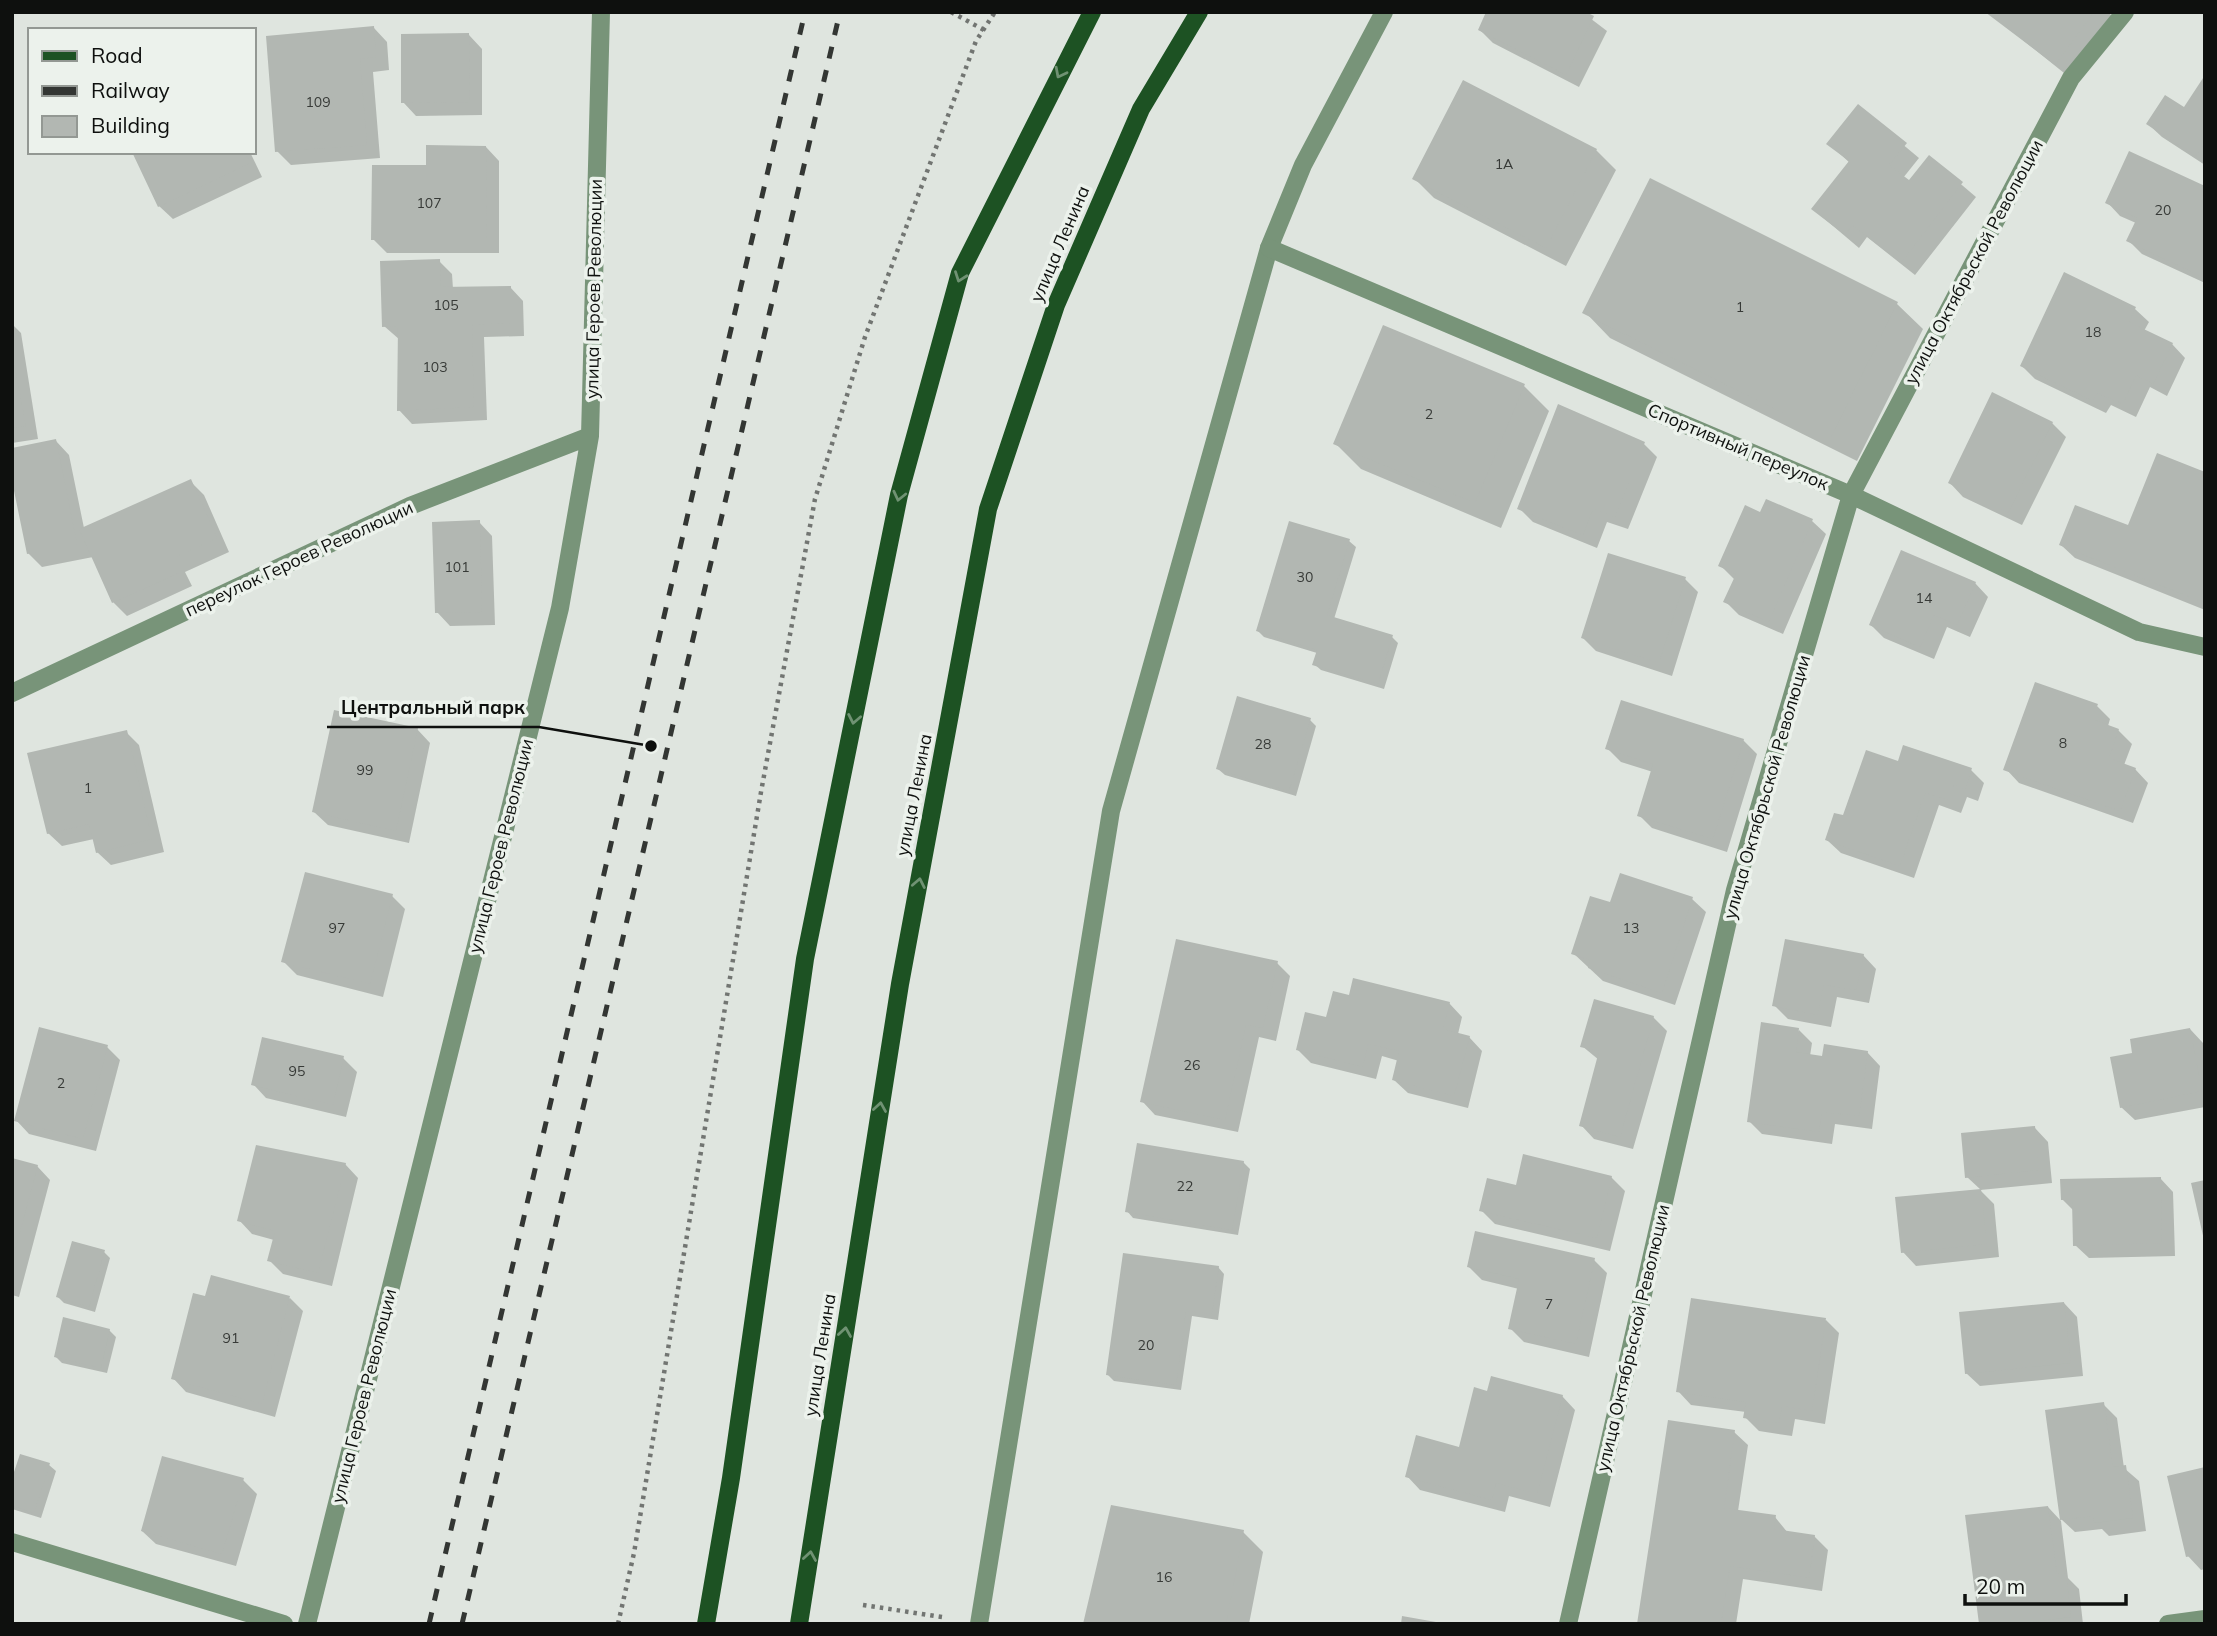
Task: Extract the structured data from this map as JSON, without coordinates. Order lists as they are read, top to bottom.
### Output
{
  "streets": {
    "main road": ["улица Ленина"],
    "street": [
      "улица Октябрьской Революции",
      "улица Героев Революции",
      "Спортивный переулок",
      "переулок Героев Революции"
    ]
  },
  "crossings": [
    ["улица Октябрьской Революции", "Спортивный переулок"],
    ["улица Героев Революции", "переулок Героев Революции"]
  ],
  "places": ["Центральный парк"],
  "house_numbers": [
    "109",
    "1А",
    "107",
    "20",
    "105",
    "1",
    "18",
    "103",
    "2",
    "101",
    "30",
    "14",
    "8",
    "28",
    "99",
    "1",
    "97",
    "13",
    "26",
    "95",
    "2",
    "22",
    "7",
    "91",
    "20",
    "16"
  ],
  "legend": ["Road", "Railway", "Building"],
  "scale_bar": "20 m"
}
